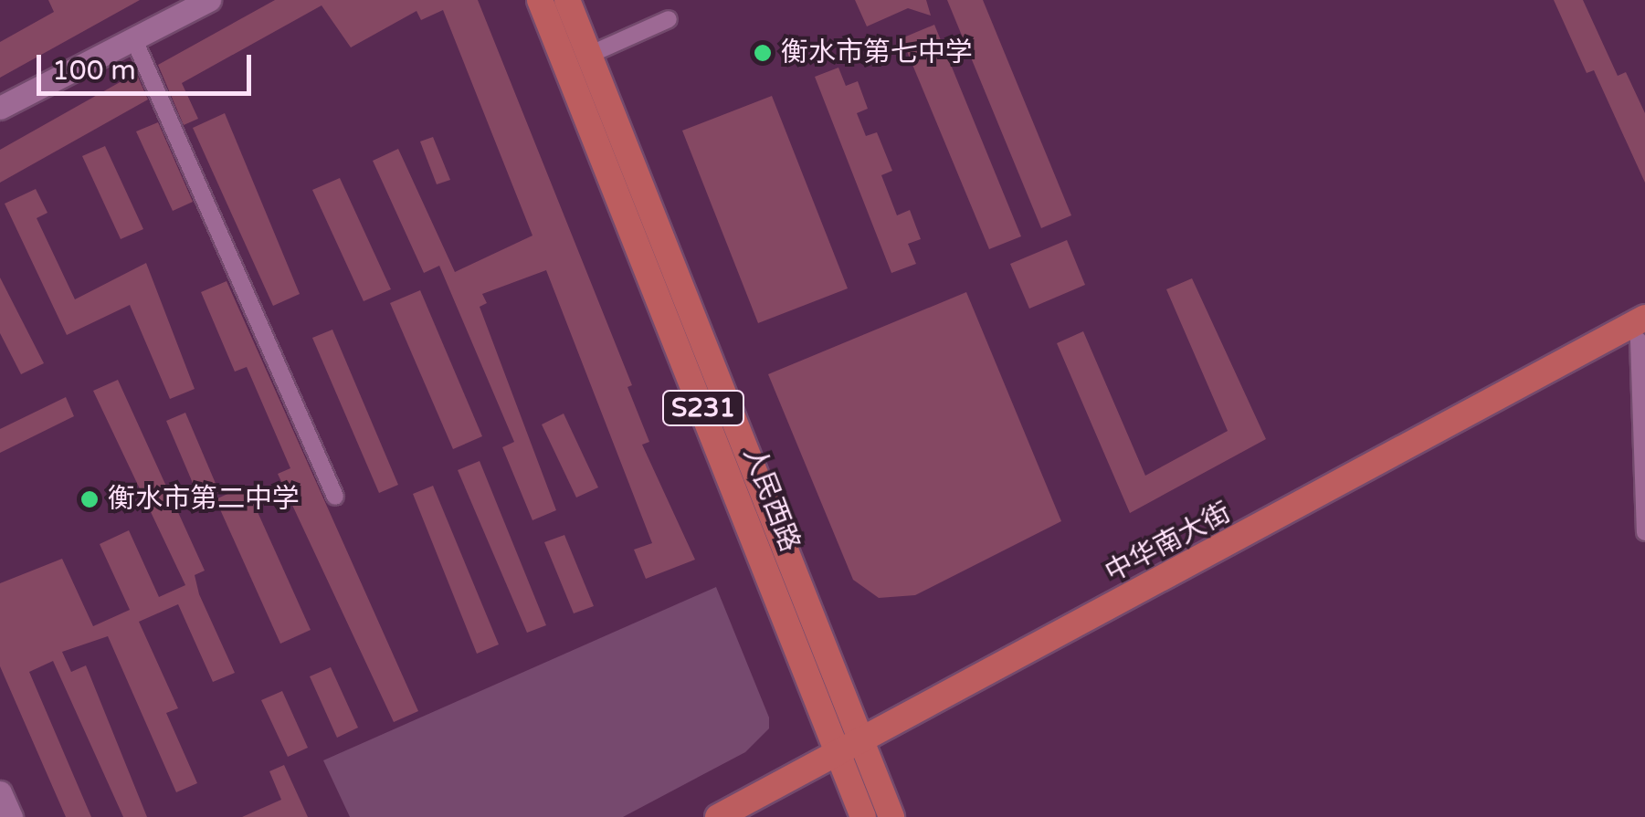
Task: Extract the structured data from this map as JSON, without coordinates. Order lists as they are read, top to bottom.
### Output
{
  "streets": {
    "main road": ["S231", "人民西路", "中华南大街"]
  },
  "crossings": [
    ["人民西路", "中华南大街"]
  ],
  "places": ["衡水市第七中学", "衡水市第二中学"],
  "scale_bar": "100 m"
}
